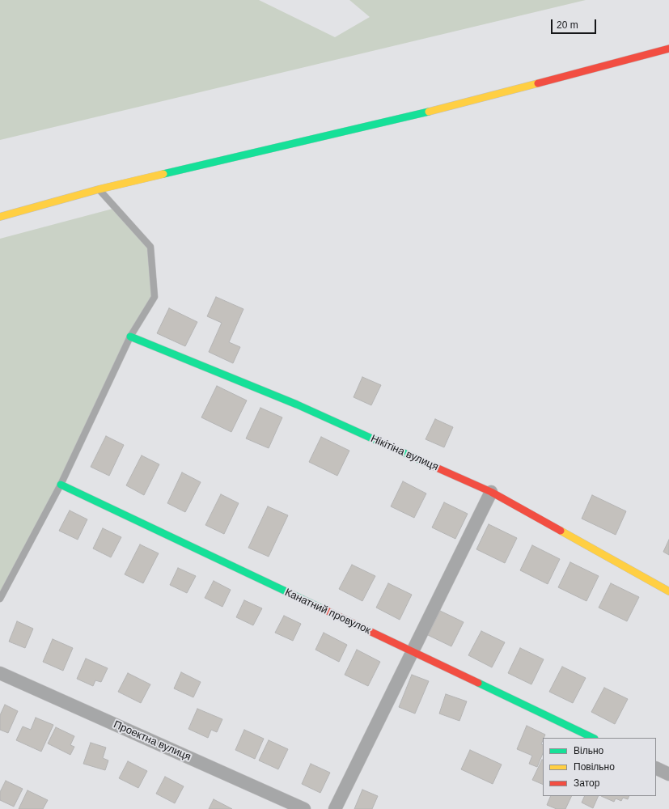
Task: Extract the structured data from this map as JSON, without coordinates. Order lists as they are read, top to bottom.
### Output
{
  "streets": {
    "street": ["Нікітіна вулиця", "Канатний провулок", "Проектна вулиця"]
  },
  "legend": ["Вільно", "Повільно", "Затор"],
  "scale_bar": "20 m"
}
